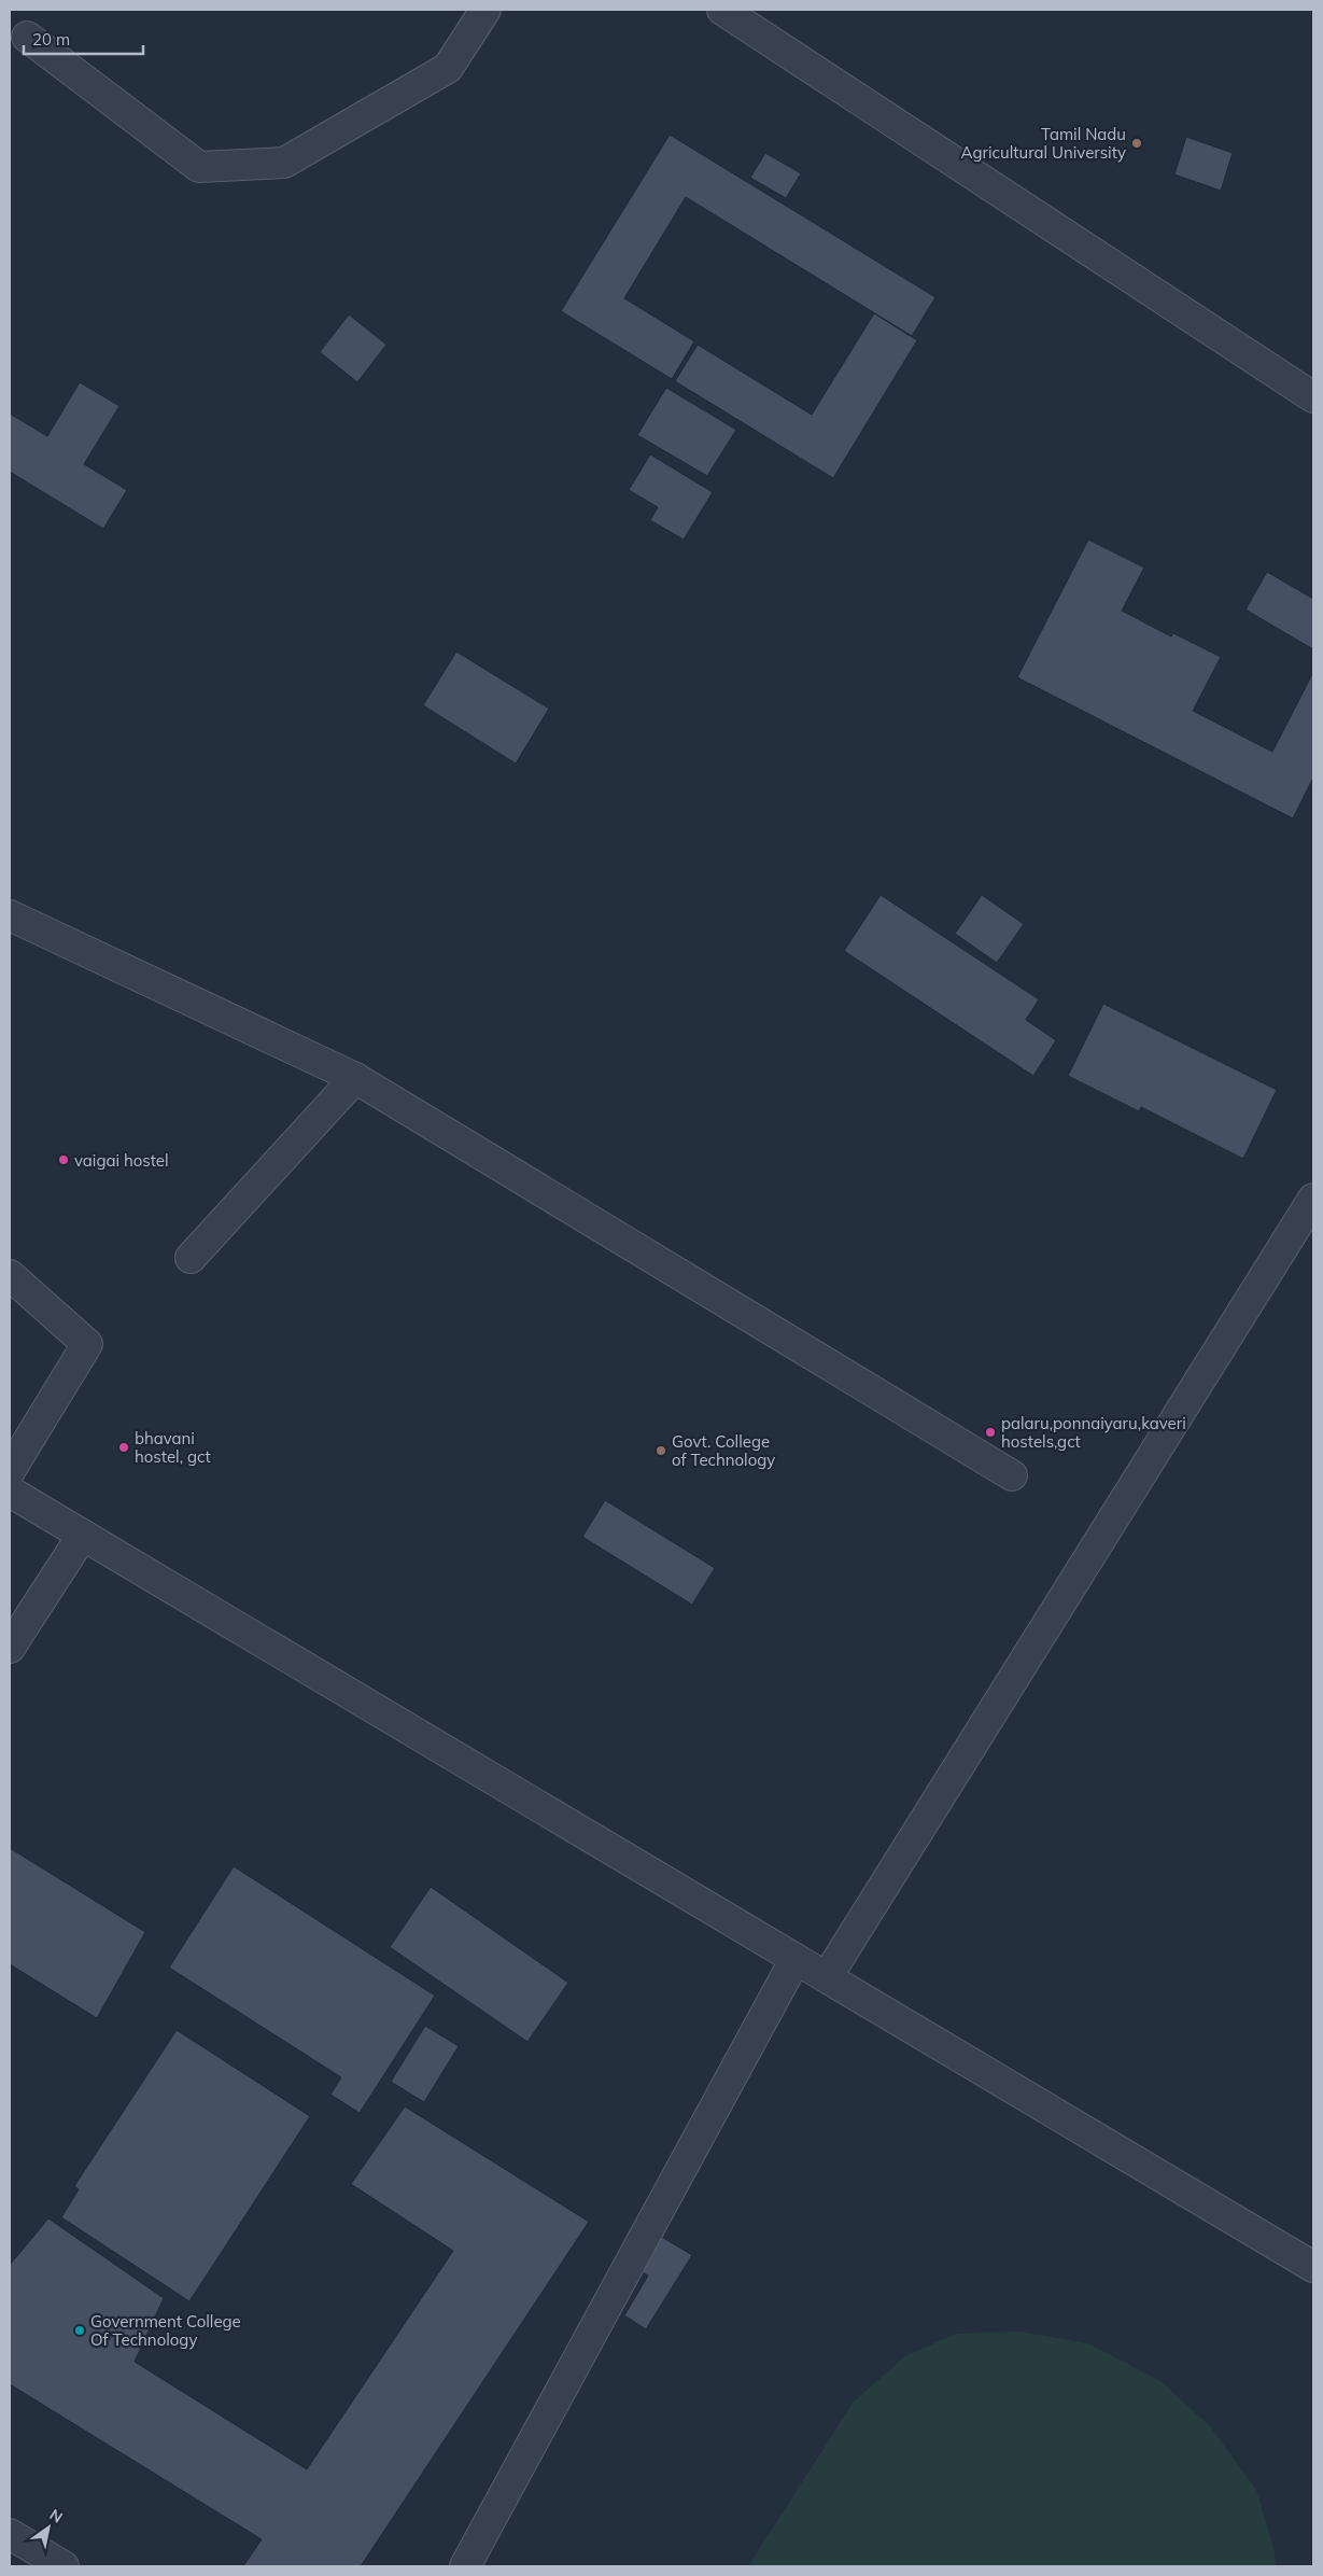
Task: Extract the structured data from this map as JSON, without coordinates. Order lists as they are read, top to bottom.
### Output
{
  "places": [
    "Tamil Nadu Agricultural University",
    "vaigai hostel",
    "palaru,ponnaiyaru,kaveri hostels,gct",
    "bhavani hostel, gct",
    "Govt. College of Technology",
    "Government College Of Technology"
  ],
  "scale_bar": "20 m",
  "north": "top right"
}
